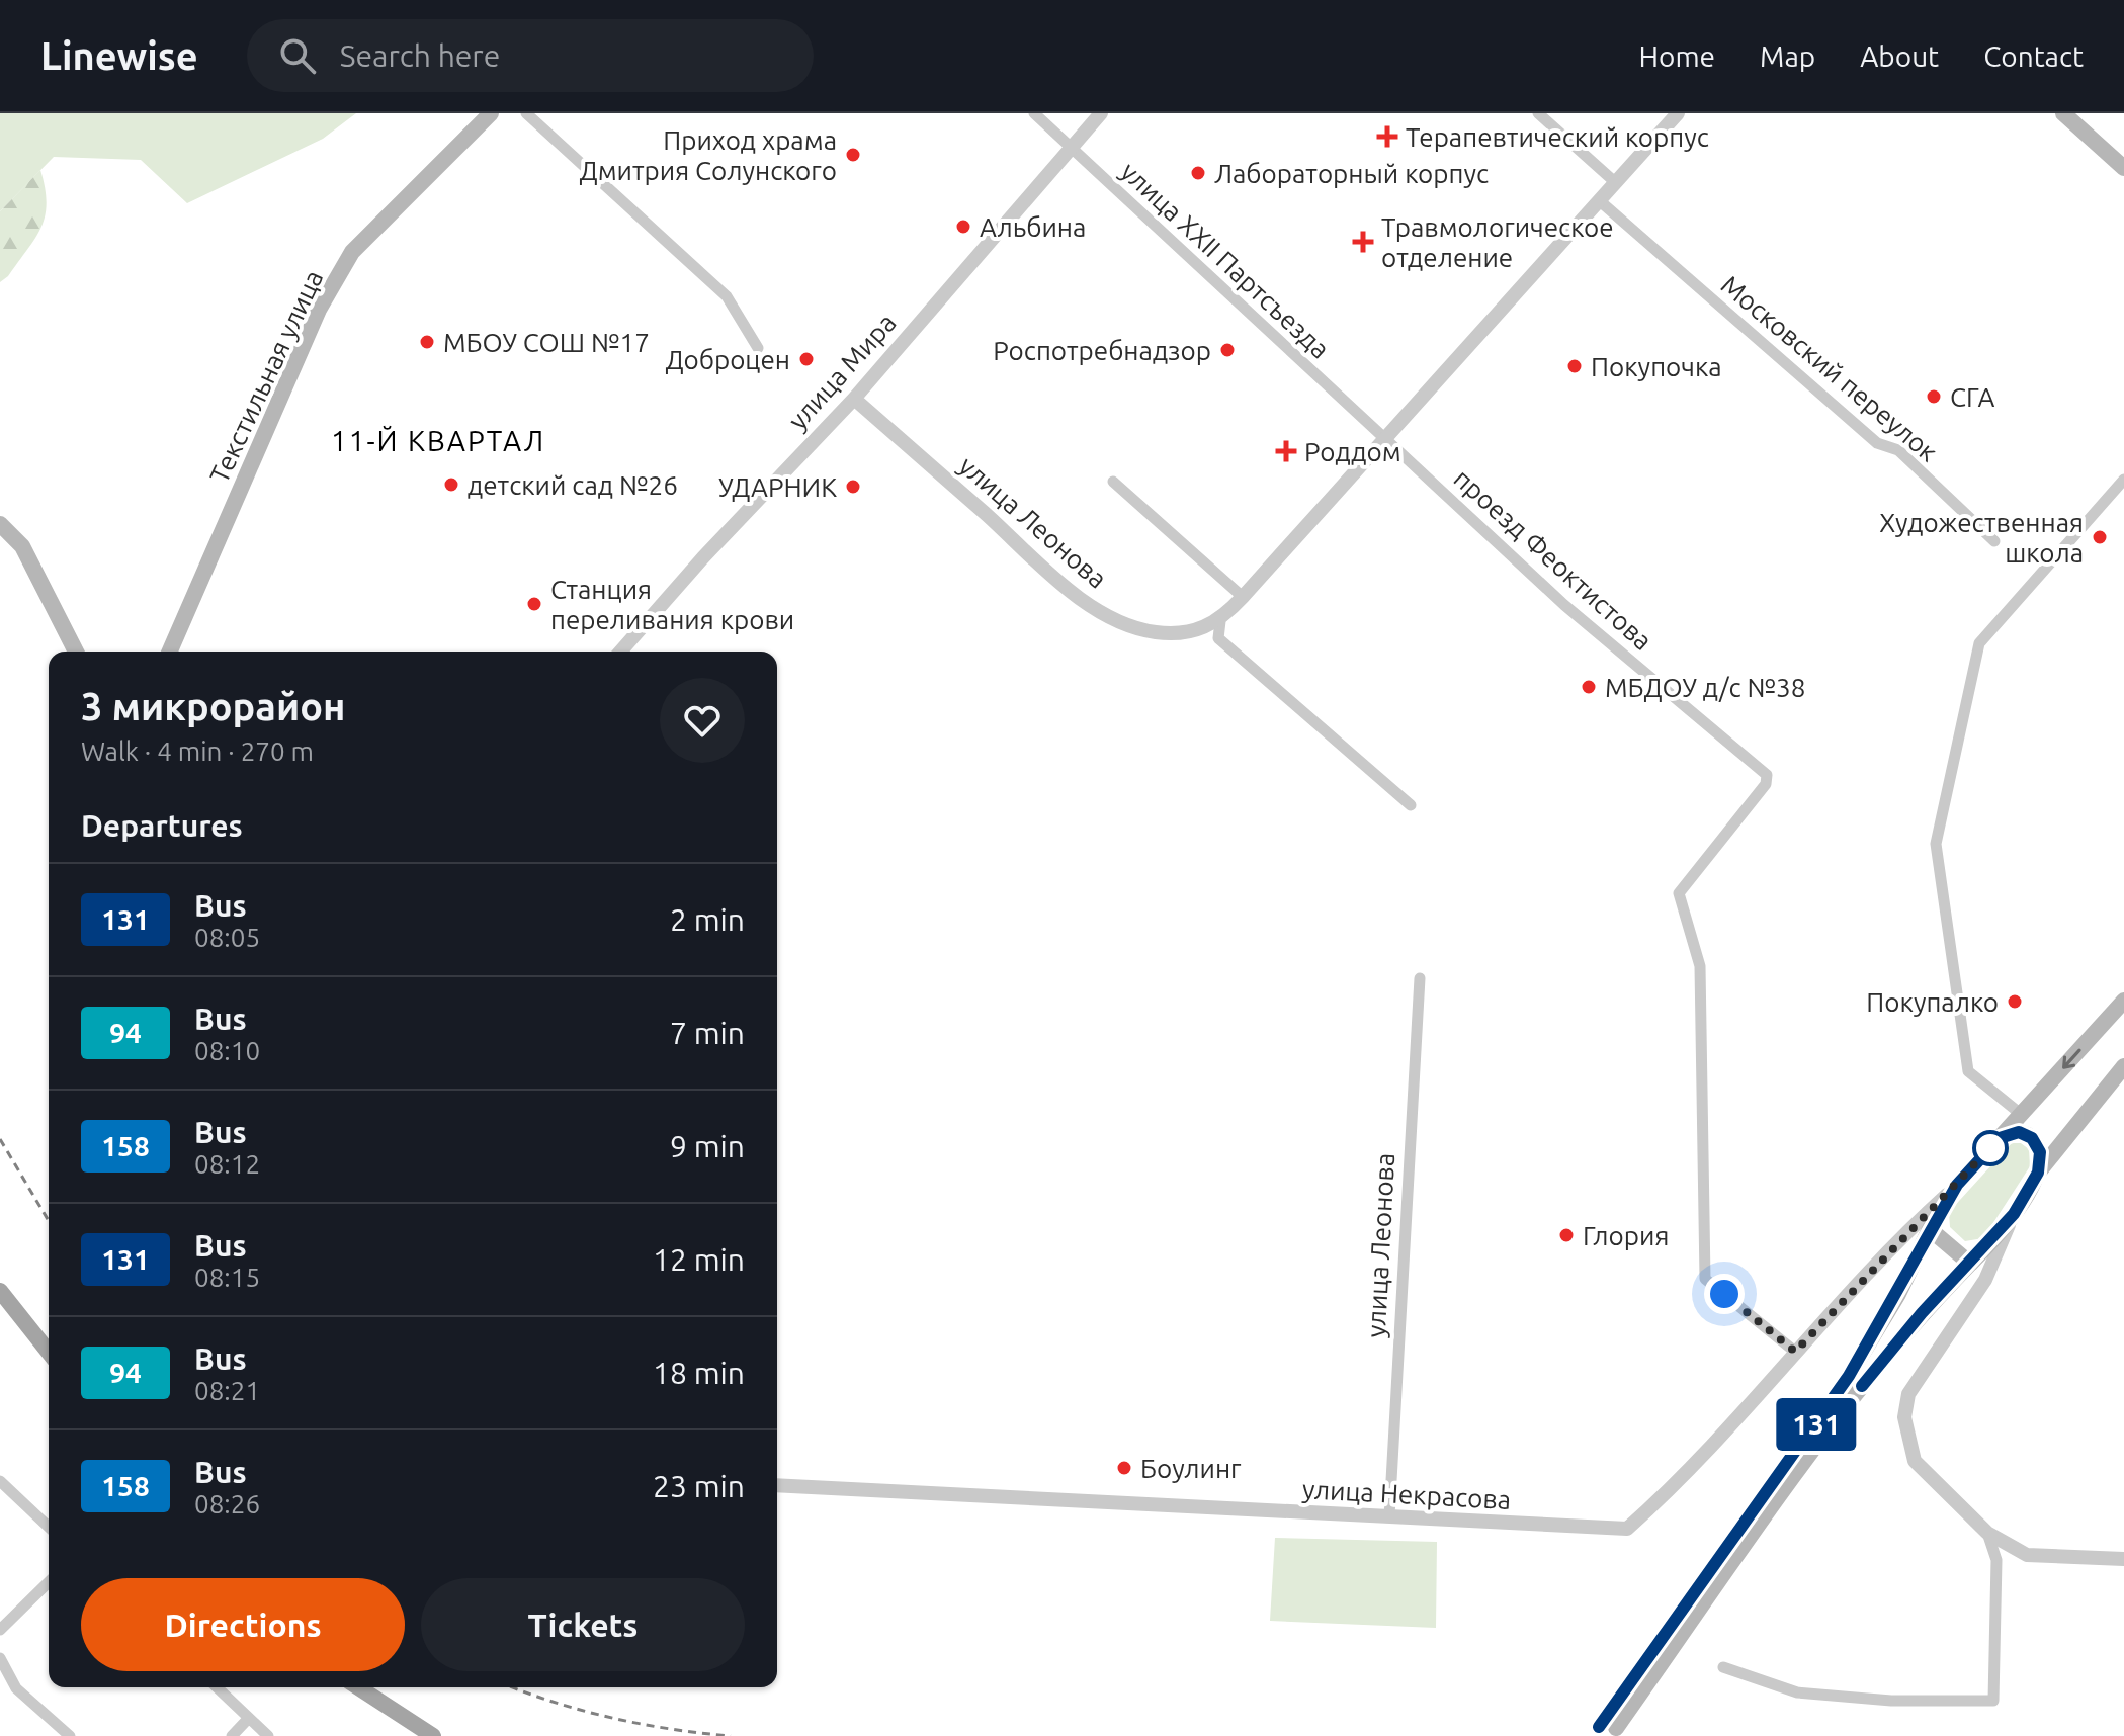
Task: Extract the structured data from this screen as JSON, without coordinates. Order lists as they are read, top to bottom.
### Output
{
  "streets": {
    "main road": ["Текстильная улица"],
    "street": [
      "улица XXII Партсъезда",
      "Московский переулок",
      "улица Мира",
      "улица Леонова",
      "проезд Феоктистова",
      "улица Некрасова"
    ]
  },
  "crossings": [
    ["улица XXII Партсъезда", "улица Мира"],
    ["улица XXII Партсъезда", "проезд Феоктистова"],
    ["улица Мира", "улица Леонова"],
    ["улица Леонова", "улица Некрасова"],
    ["проезд Феоктистова", "улица Некрасова"]
  ],
  "districts": ["11-Й КВАРТАЛ"],
  "places": {
    "health": ["Терапевтический корпус", "Травмологическое отделение", "Роддом"],
    "other": [
      "Приход храма Дмитрия Солунского",
      "Лабораторный корпус",
      "Альбина",
      "МБОУ СОШ №17",
      "Роспотребнадзор",
      "Доброцен",
      "Покупочка",
      "СГА",
      "детский сад №26",
      "УДАРНИК",
      "Художественная школа",
      "Станция переливания крови",
      "МБДОУ д/с №38",
      "Покупалко",
      "Глория",
      "Боулинг"
    ]
  },
  "lines": ["bus line 131"],
  "page": {
    "header": "Linewise",
    "search": "Search here",
    "nav": [
      "Home",
      "Map",
      "About",
      "Contact"
    ],
    "on_map": "131",
    "heading": [
      ["3 микрорайон", "Walk · 4 min · 270 m"],
      "Departures"
    ],
    "list": [
      {
        "mark": "131",
        "name": "Bus",
        "note": "08:05",
        "value": "2 min"
      },
      {
        "mark": "94",
        "name": "Bus",
        "note": "08:10",
        "value": "7 min"
      },
      {
        "mark": "158",
        "name": "Bus",
        "note": "08:12",
        "value": "9 min"
      },
      {
        "mark": "131",
        "name": "Bus",
        "note": "08:15",
        "value": "12 min"
      },
      {
        "mark": "94",
        "name": "Bus",
        "note": "08:21",
        "value": "18 min"
      },
      {
        "mark": "158",
        "name": "Bus",
        "note": "08:26",
        "value": "23 min"
      }
    ],
    "buttons": ["Directions", "Tickets"]
  }
}
